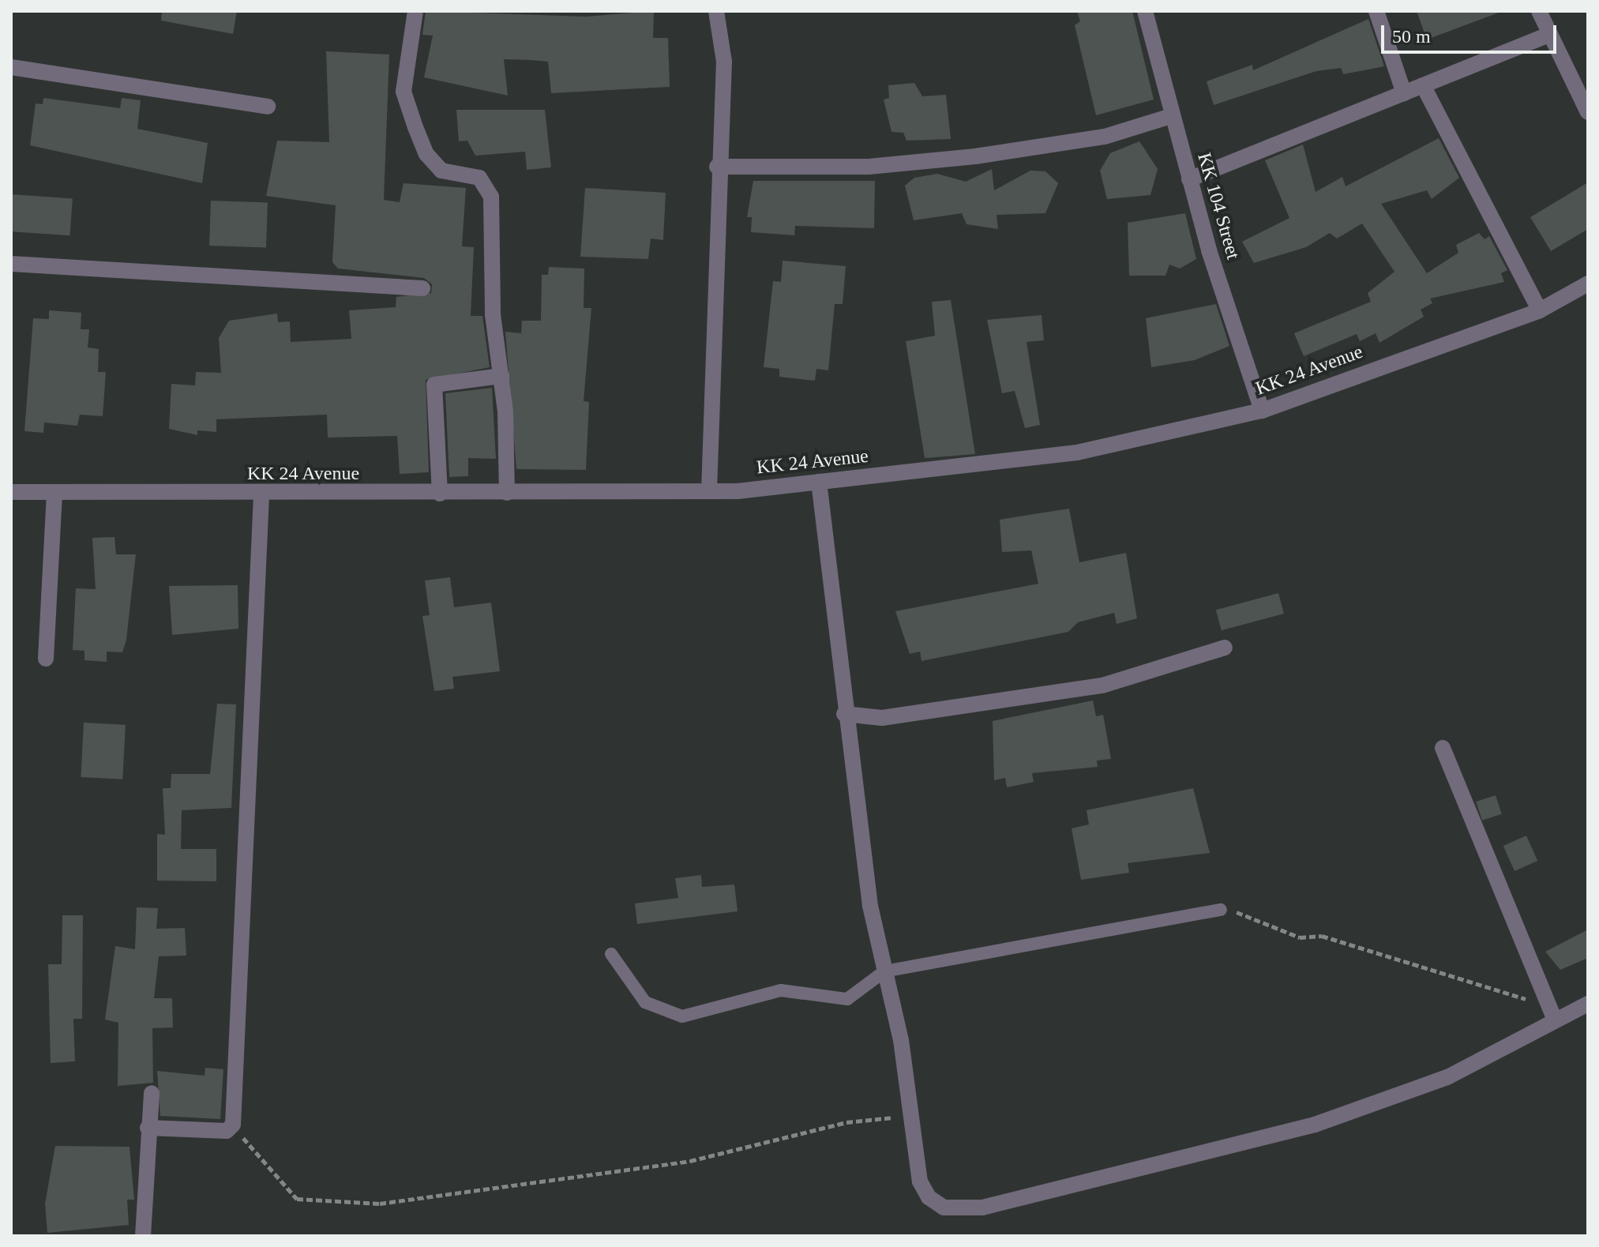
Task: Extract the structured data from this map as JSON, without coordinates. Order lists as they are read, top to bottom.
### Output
{
  "streets": {
    "street": ["KK 104 Street", "KK 24 Avenue"]
  },
  "crossings": [
    ["KK 104 Street", "KK 24 Avenue"]
  ],
  "scale_bar": "50 m"
}
